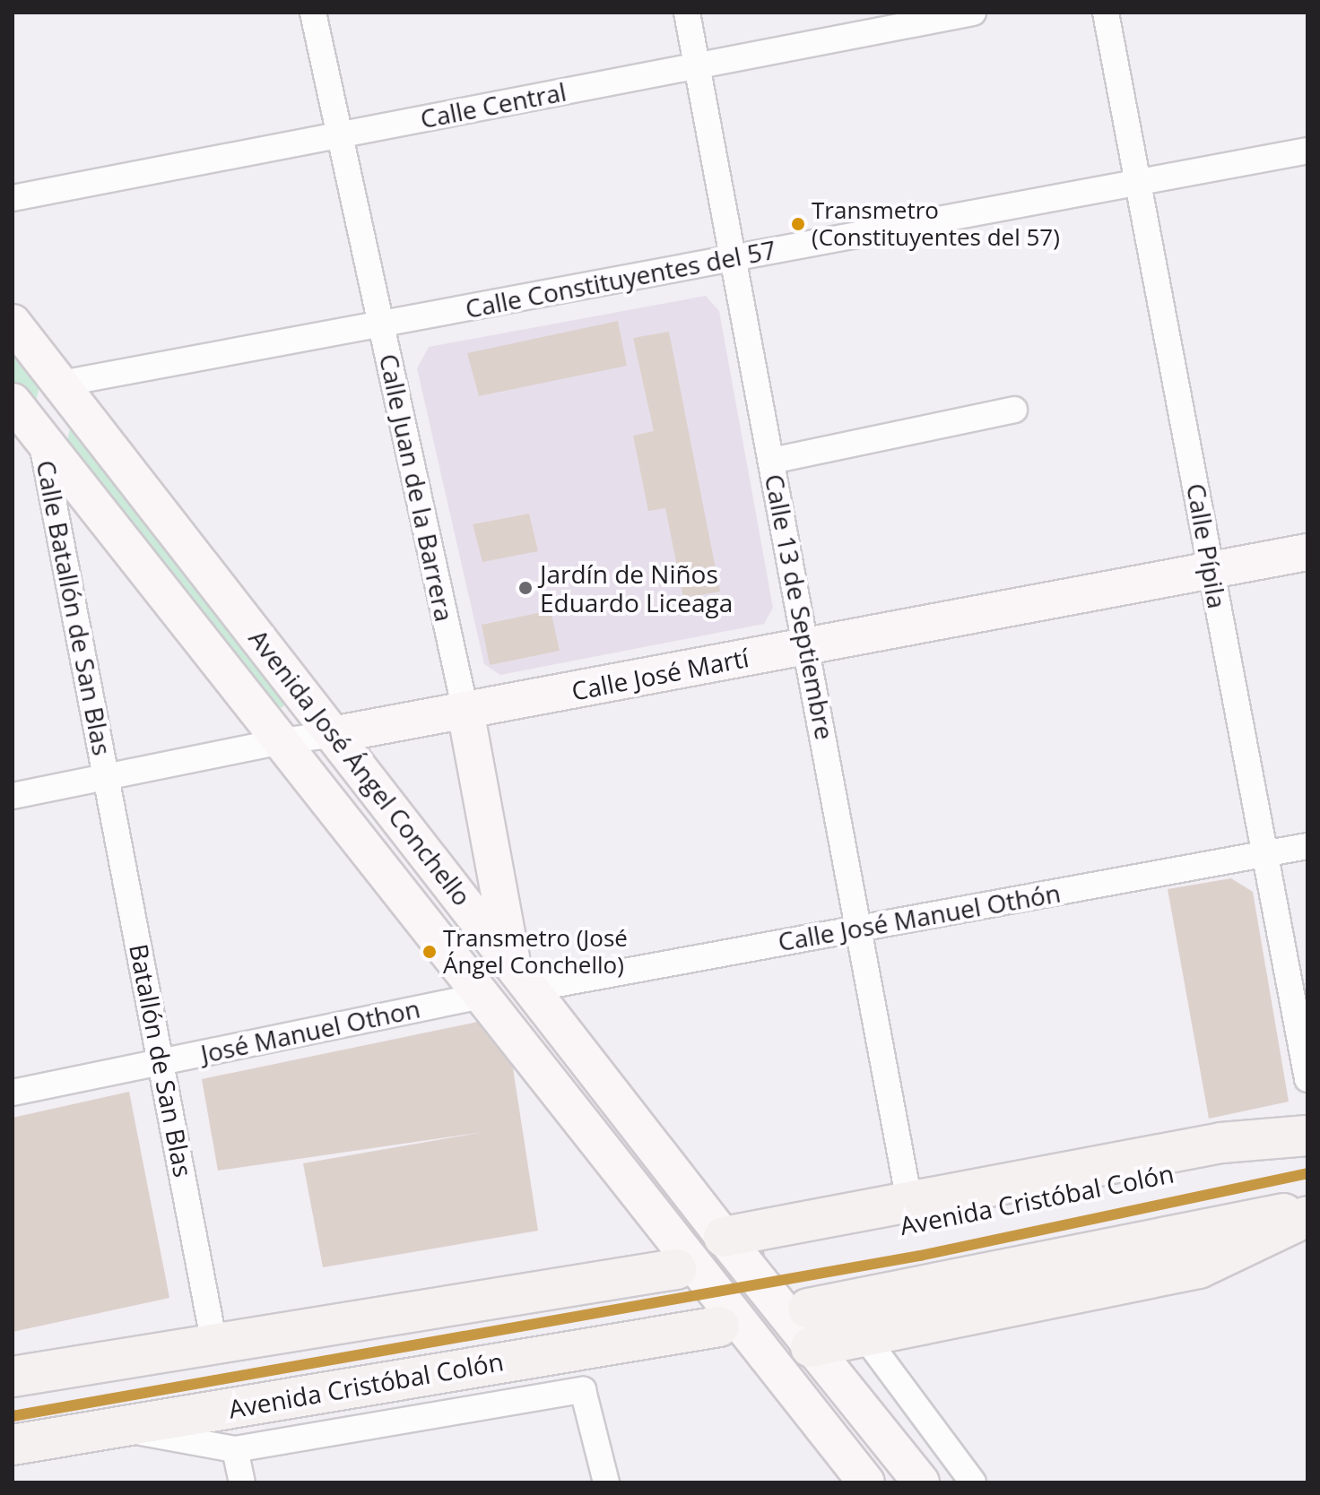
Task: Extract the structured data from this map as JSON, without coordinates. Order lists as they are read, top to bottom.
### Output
{
  "streets": {
    "main road": [
      "Calle Juan de la Barrera",
      "Calle José Martí",
      "Avenida José Ángel Conchello",
      "Avenida Cristóbal Colón"
    ],
    "street": [
      "Calle Central",
      "Calle Constituyentes del 57",
      "Calle Pípila",
      "Calle 13 de Septiembre",
      "Calle Batallón de San Blas",
      "Calle José Manuel Othón",
      "José Manuel Othon",
      "Batallón de San Blas"
    ]
  },
  "crossings": [
    ["Calle Central", "Calle Juan de la Barrera"],
    ["Calle Central", "Calle 13 de Septiembre"],
    ["Calle Constituyentes del 57", "Calle Juan de la Barrera"],
    ["Calle Constituyentes del 57", "Calle Pípila"],
    ["Calle Constituyentes del 57", "Calle 13 de Septiembre"],
    ["Calle Constituyentes del 57", "Avenida José Ángel Conchello"],
    ["Calle Juan de la Barrera", "Calle José Martí"],
    ["Calle Juan de la Barrera", "Avenida José Ángel Conchello"],
    ["Calle Juan de la Barrera", "Calle José Manuel Othón"],
    ["Calle Pípila", "Calle José Martí"],
    ["Calle Pípila", "Calle José Manuel Othón"],
    ["Calle 13 de Septiembre", "Calle José Martí"],
    ["Calle 13 de Septiembre", "Calle José Manuel Othón"],
    ["Calle Batallón de San Blas", "Calle José Martí"],
    ["Calle Batallón de San Blas", "Avenida José Ángel Conchello"],
    ["Calle Batallón de San Blas", "Batallón de San Blas"],
    ["Calle José Martí", "Avenida José Ángel Conchello"],
    ["Calle José Martí", "Batallón de San Blas"],
    ["Avenida José Ángel Conchello", "Calle José Manuel Othón"],
    ["Avenida José Ángel Conchello", "José Manuel Othon"],
    ["José Manuel Othon", "Batallón de San Blas"]
  ],
  "places": ["Transmetro (Constituyentes del 57)", "Jardín de Niños Eduardo Liceaga", "Transmetro (José Ángel Conchello)"]
}
